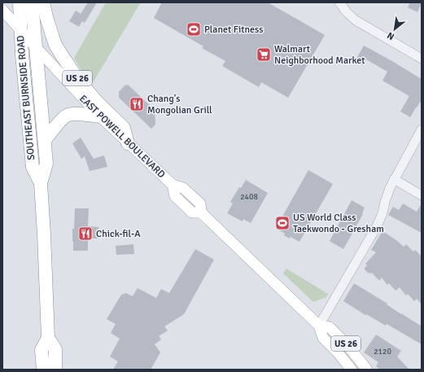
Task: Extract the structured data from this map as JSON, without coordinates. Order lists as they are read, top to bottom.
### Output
{
  "streets": {
    "highway": ["US 26", "SOUTHEAST BURNSIDE ROAD"],
    "main road": ["EAST POWELL BOULEVARD"]
  },
  "crossings": [
    ["US 26", "EAST POWELL BOULEVARD"],
    ["SOUTHEAST BURNSIDE ROAD", "EAST POWELL BOULEVARD"]
  ],
  "places": {
    "sports": ["Planet Fitness", "US World Class Taekwondo - Gresham"],
    "supermarket": ["Walmart Neighborhood Market"],
    "restaurant": ["Chang's Mongolian Grill", "Chick-fil-A"]
  },
  "house_numbers": ["2408", "2120"],
  "north": "bottom left"
}
